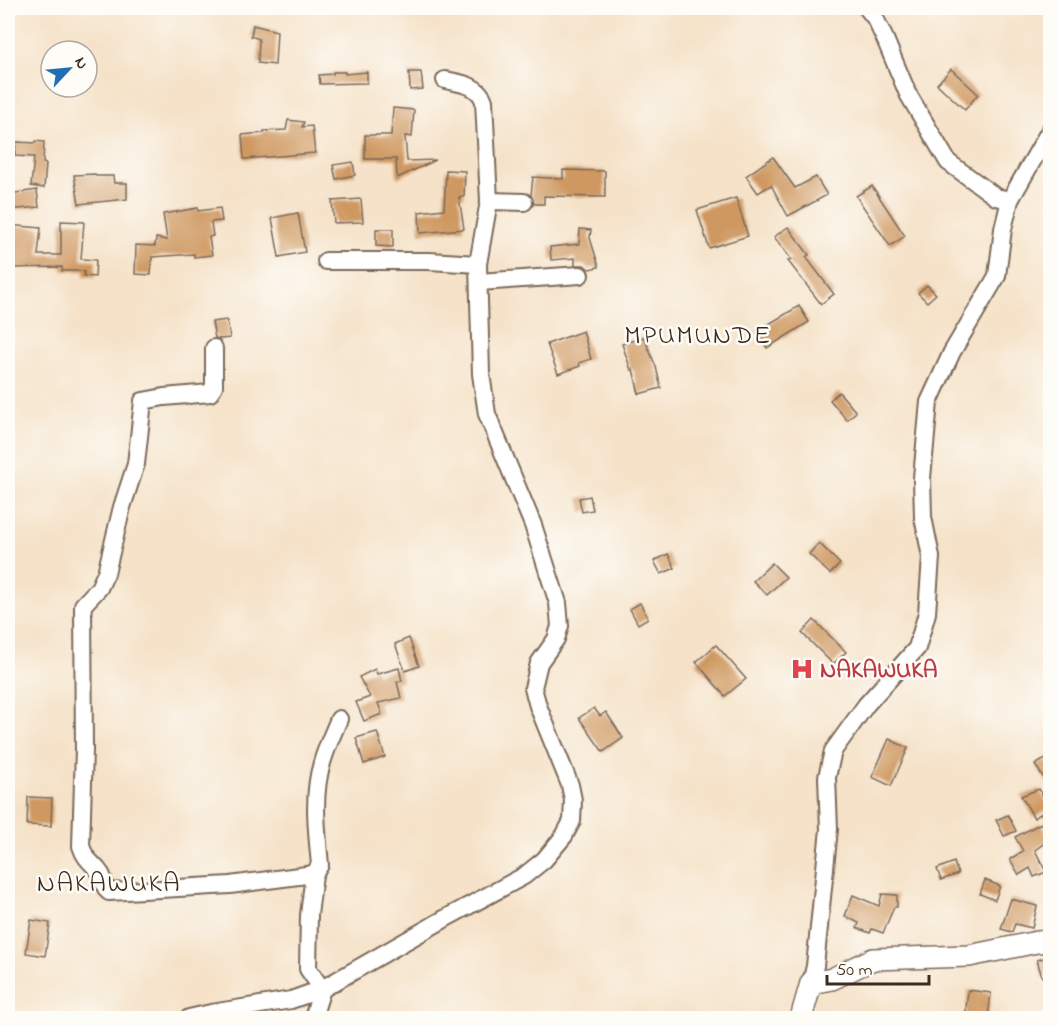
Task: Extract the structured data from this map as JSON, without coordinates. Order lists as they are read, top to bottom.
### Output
{
  "districts": ["MPUMUNDE", "NAKAWUKA"],
  "places": {
    "hospital": ["NAKAWUKA"]
  },
  "scale_bar": "50 m",
  "north": "top right"
}
